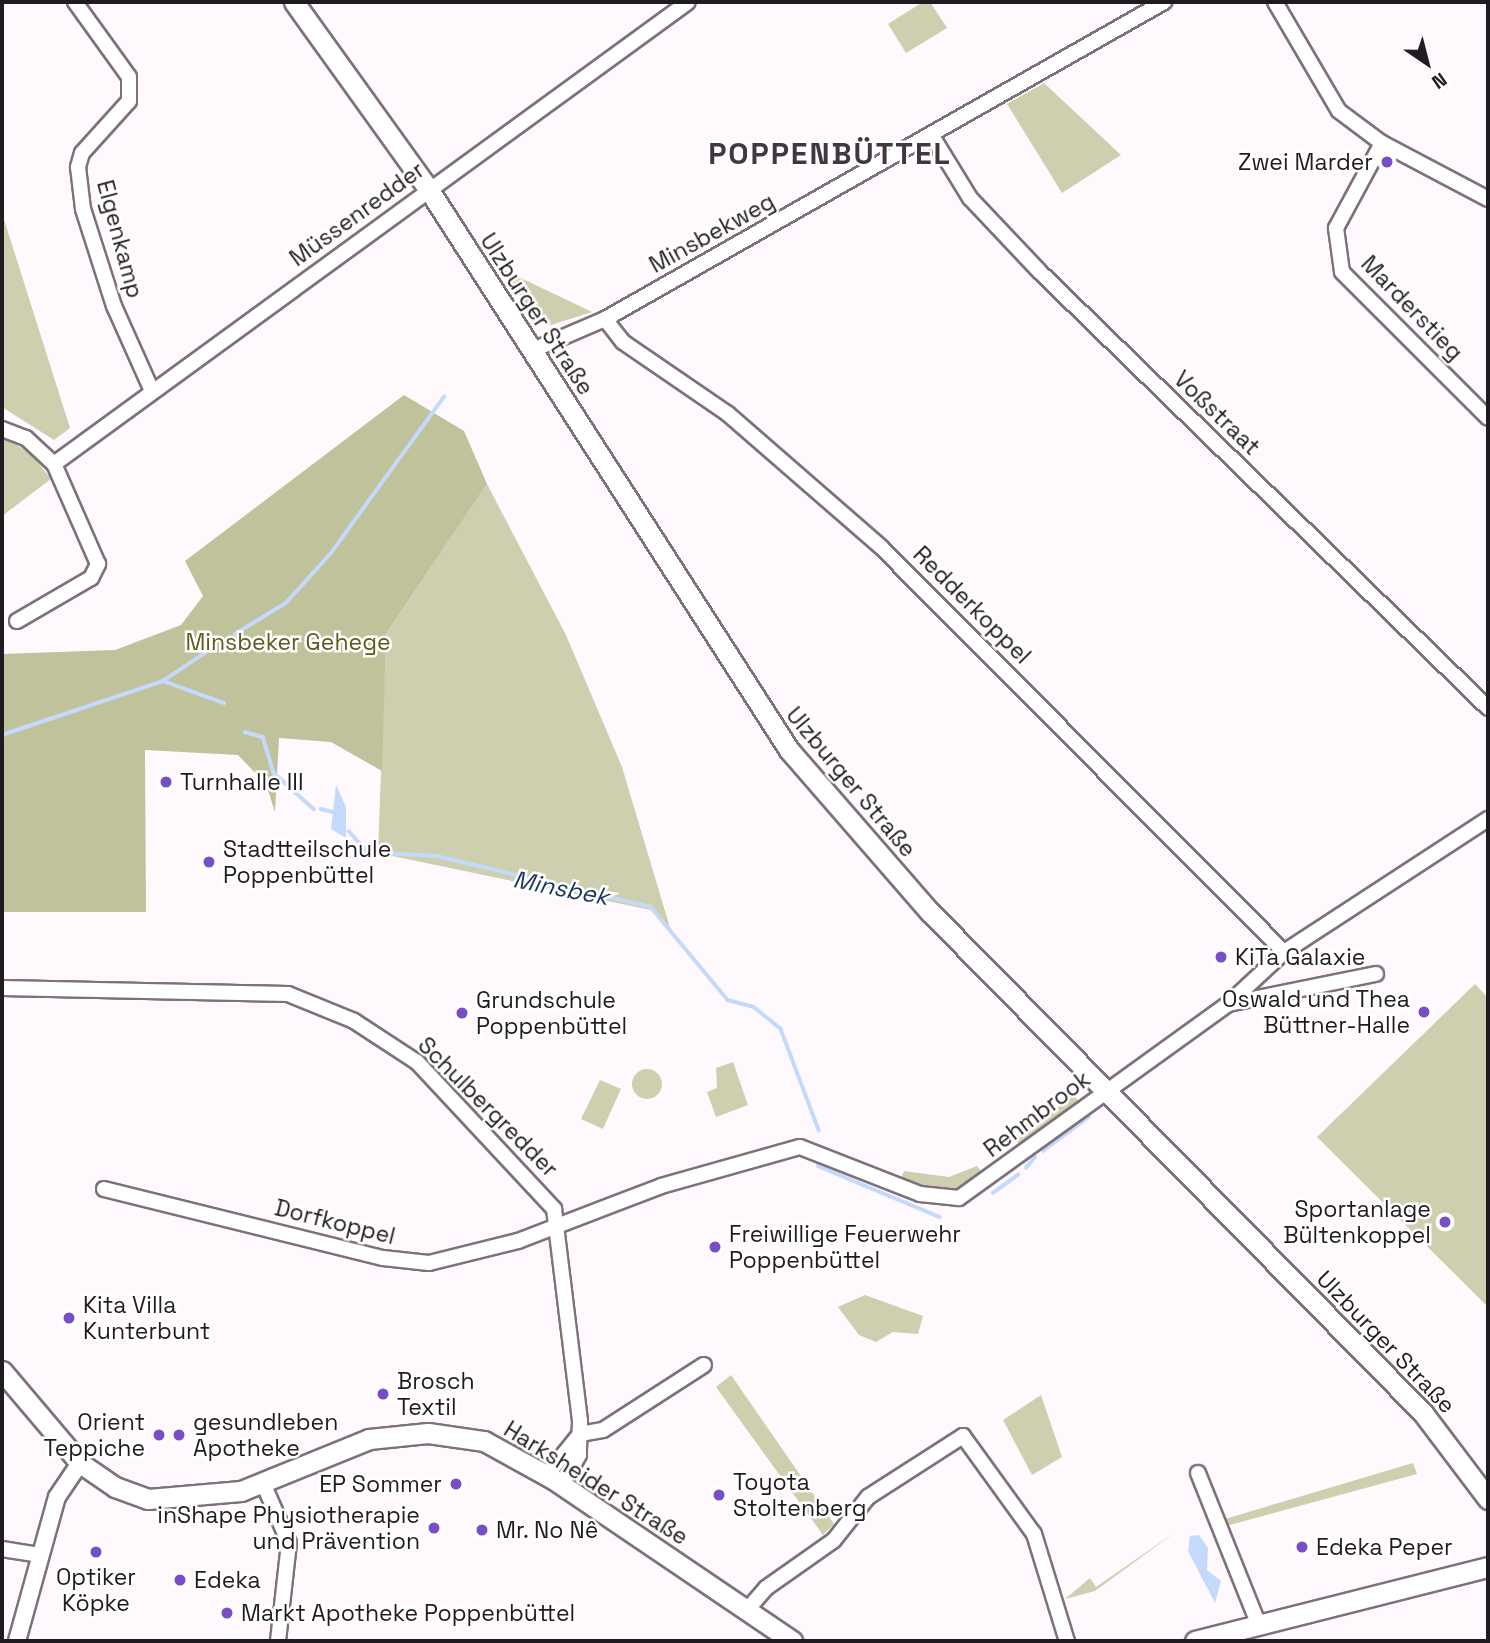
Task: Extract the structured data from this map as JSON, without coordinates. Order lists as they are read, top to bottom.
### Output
{
  "streets": {
    "main road": ["Ulzburger Straße", "Harksheider Straße"],
    "street": [
      "Müssenredder",
      "Minsbekweg",
      "Elgenkamp",
      "Marderstieg",
      "Voßstraat",
      "Redderkoppel",
      "Schulbergredder",
      "Rehmbrook",
      "Dorfkoppel"
    ]
  },
  "crossings": [
    ["Müssenredder", "Elgenkamp"],
    ["Müssenredder", "Ulzburger Straße"],
    ["Minsbekweg", "Ulzburger Straße"],
    ["Minsbekweg", "Voßstraat"],
    ["Minsbekweg", "Redderkoppel"],
    ["Ulzburger Straße", "Rehmbrook"],
    ["Redderkoppel", "Rehmbrook"],
    ["Schulbergredder", "Rehmbrook"],
    ["Schulbergredder", "Dorfkoppel"],
    ["Schulbergredder", "Harksheider Straße"],
    ["Rehmbrook", "Dorfkoppel"]
  ],
  "districts": ["POPPENBÜTTEL"],
  "water": ["Minsbek"],
  "parks": ["Minsbeker Gehege"],
  "places": [
    "Zwei Marder",
    "Turnhalle III",
    "Stadtteilschule Poppenbüttel",
    "KiTa Galaxie",
    "Oswald und Thea Büttner-Halle",
    "Grundschule Poppenbüttel",
    "Sportanlage Bültenkoppel",
    "Freiwillige Feuerwehr Poppenbüttel",
    "Kita Villa Kunterbunt",
    "Brosch Textil",
    "Orient Teppiche",
    "gesundleben Apotheke",
    "EP Sommer",
    "Toyota Stoltenberg",
    "inShape Physiotherapie und Prävention",
    "Mr. No Nê",
    "Edeka Peper",
    "Optiker Köpke",
    "Edeka",
    "Markt Apotheke Poppenbüttel"
  ],
  "north": "bottom right"
}
